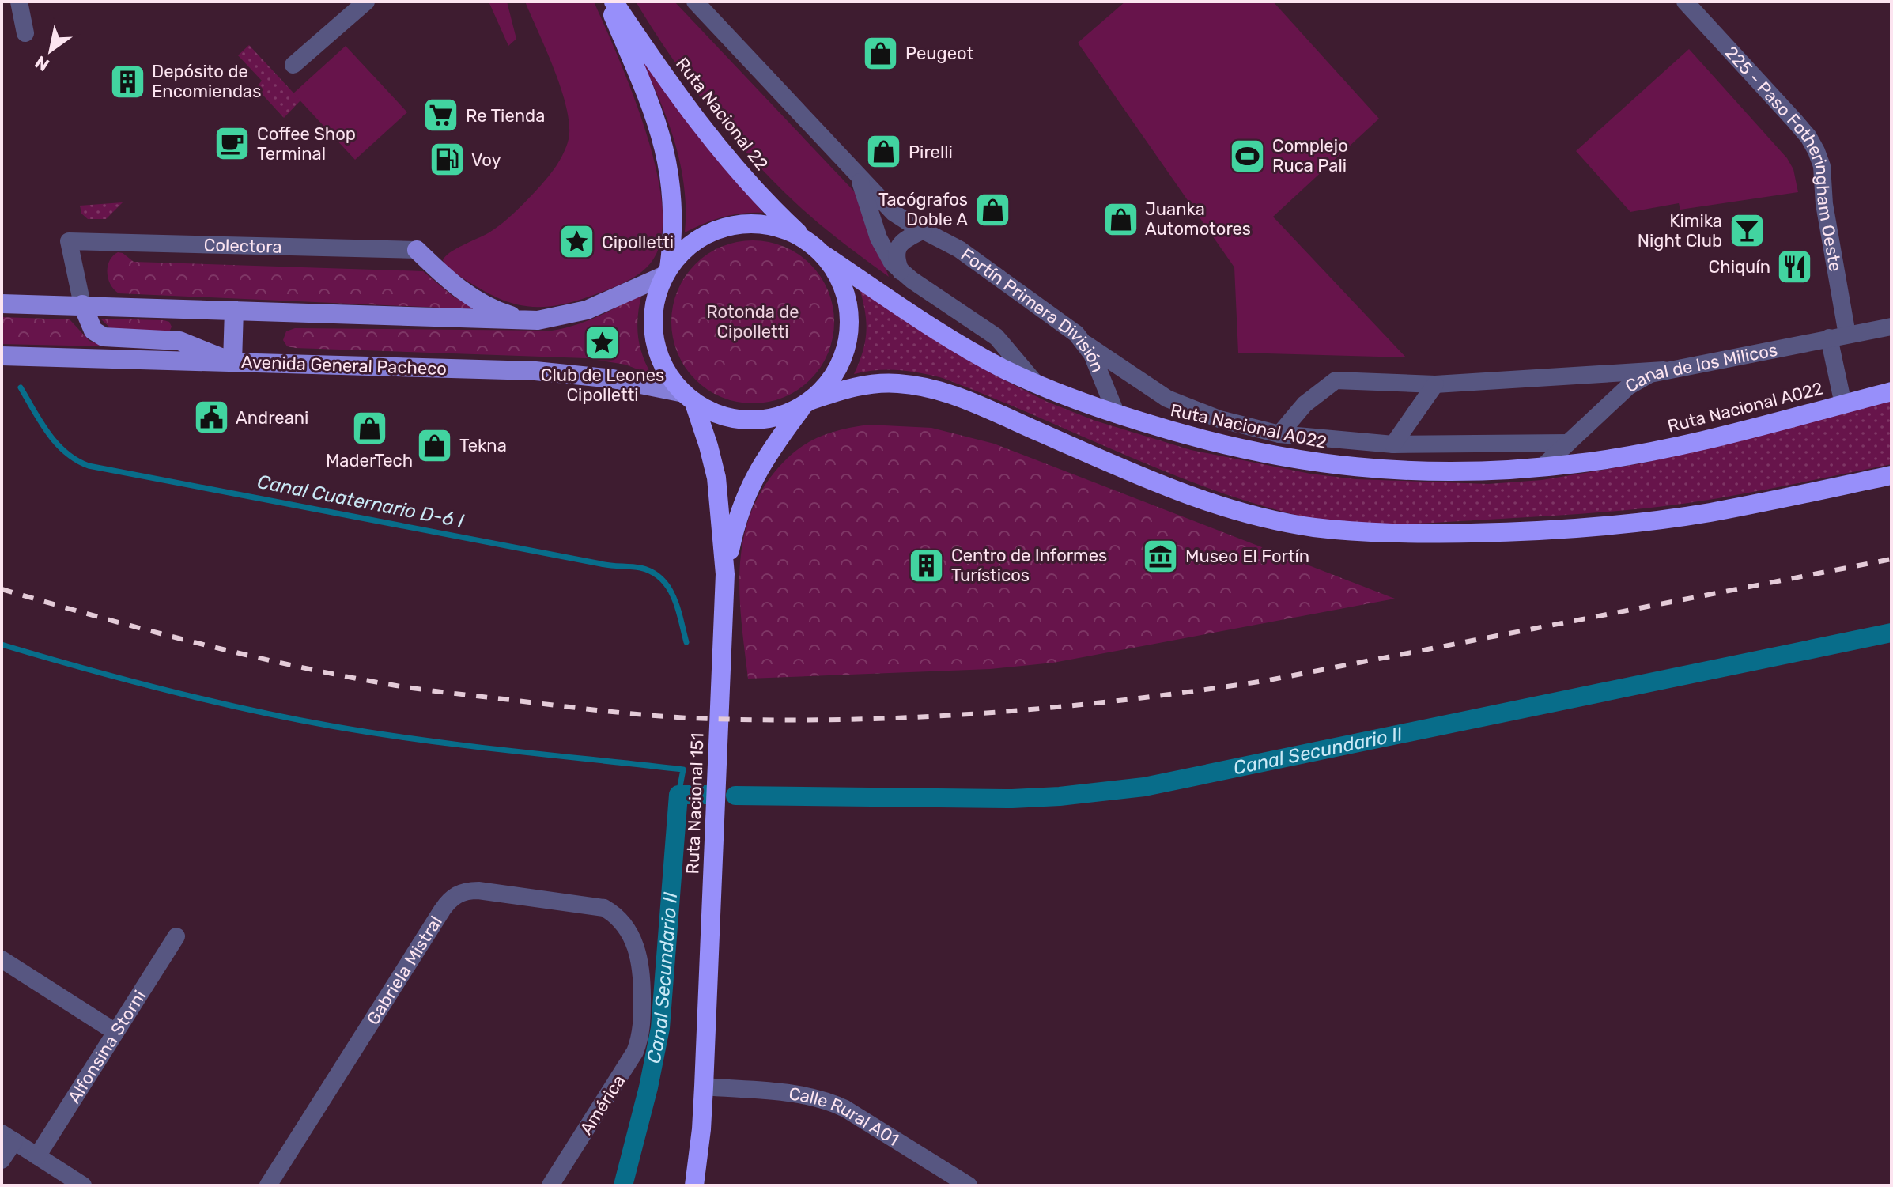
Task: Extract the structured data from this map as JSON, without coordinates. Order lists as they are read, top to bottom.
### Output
{
  "streets": {
    "highway": ["Ruta Nacional 22", "Ruta Nacional A022", "Ruta Nacional 151"],
    "main road": ["Avenida General Pacheco"],
    "street": [
      "225 - Paso Fotheringham Oeste",
      "Colectora",
      "Fortín Primera División",
      "Canal de los Milicos",
      "Gabriela Mistral",
      "Alfonsina Storni",
      "América",
      "Calle Rural A01"
    ]
  },
  "crossings": [
    ["Ruta Nacional 22", "Avenida General Pacheco"],
    ["Ruta Nacional 22", "Ruta Nacional A022"],
    ["Ruta Nacional 22", "Ruta Nacional 151"],
    ["225 - Paso Fotheringham Oeste", "Canal de los Milicos"],
    ["Fortín Primera División", "Ruta Nacional A022"],
    ["Avenida General Pacheco", "Ruta Nacional A022"],
    ["Avenida General Pacheco", "Ruta Nacional 151"],
    ["Canal de los Milicos", "Ruta Nacional A022"],
    ["Ruta Nacional A022", "Ruta Nacional 151"],
    ["Ruta Nacional 151", "Calle Rural A01"],
    ["Gabriela Mistral", "América"]
  ],
  "water": ["Canal Cuaternario D-6 I", "Canal Secundario II"],
  "parks": ["Rotonda de Cipolletti"],
  "places": {
    "shop": [
      "Peugeot",
      "Pirelli",
      "Tacógrafos Doble A",
      "Juanka Automotores",
      "MaderTech",
      "Tekna"
    ],
    "building": ["Depósito de Encomiendas", "Centro de Informes Turísticos"],
    "supermarket": ["Re Tienda"],
    "cafe": ["Coffee Shop Terminal"],
    "sports": ["Complejo Ruca Pali"],
    "fuel station": ["Voy"],
    "bar": ["Kimika Night Club"],
    "place": ["Cipolletti", "Club de Leones Cipolletti"],
    "restaurant": ["Chiquín"],
    "public building": ["Andreani"],
    "museum": ["Museo El Fortín"]
  },
  "north": "bottom left"
}
